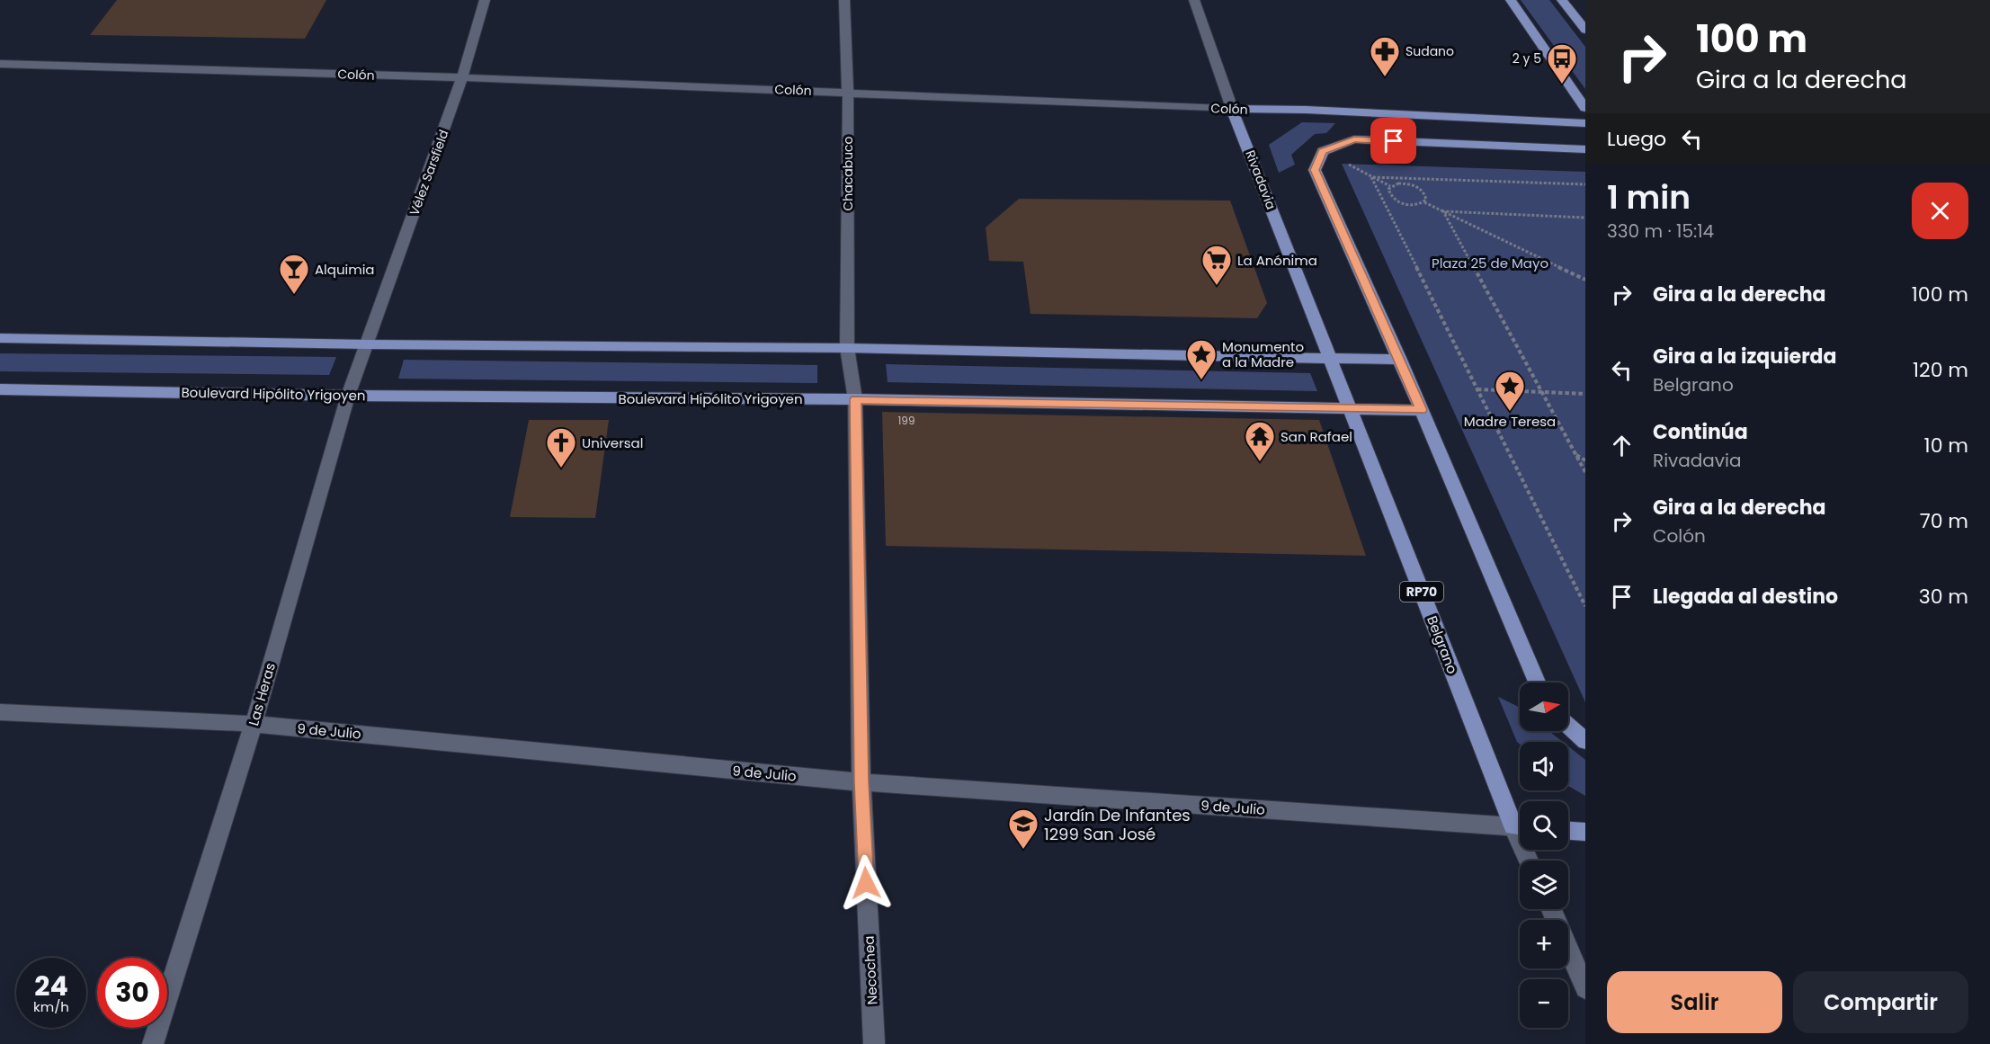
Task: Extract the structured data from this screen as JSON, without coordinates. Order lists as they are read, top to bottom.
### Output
{
  "streets": {
    "main road": [
      "Colón",
      "Rivadavia",
      "Boulevard Hipólito Yrigoyen",
      "RP70",
      "Belgrano"
    ],
    "street": [
      "Vélez Sarsfield",
      "Chacabuco",
      "Las Heras",
      "9 de Julio",
      "Necochea"
    ]
  },
  "crossings": [
    ["Colón", "Vélez Sarsfield"],
    ["Colón", "Chacabuco"],
    ["Colón", "Rivadavia"],
    ["Vélez Sarsfield", "Las Heras"],
    ["Chacabuco", "Necochea"],
    ["Rivadavia", "Belgrano"],
    ["Boulevard Hipólito Yrigoyen", "Belgrano"],
    ["Boulevard Hipólito Yrigoyen", "Las Heras"],
    ["Boulevard Hipólito Yrigoyen", "Necochea"],
    ["Las Heras", "9 de Julio"],
    ["9 de Julio", "Necochea"]
  ],
  "parks": ["Plaza 25 de Mayo"],
  "places": {
    "pharmacy": ["Sudano"],
    "bus stop": ["2 y 5"],
    "supermarket": ["La Anónima"],
    "bar": ["Alquimia"],
    "place": ["Monumento a la Madre", "Madre Teresa"],
    "temple": ["San Rafael"],
    "church": ["Universal"],
    "school or university": ["Jardín De Infantes 1299 San José"]
  },
  "house_numbers": ["199"],
  "north": "right",
  "page": {
    "turn": ["100 m", "Gira a la derecha"],
    "then": "Luego",
    "heading": ["1 min", "330 m · 15:14"],
    "list": [
      {
        "name": "Gira a la derecha",
        "value": "100 m"
      },
      {
        "name": "Gira a la izquierda",
        "note": "Belgrano",
        "value": "120 m"
      },
      {
        "name": "Continúa",
        "note": "Rivadavia",
        "value": "10 m"
      },
      {
        "name": "Gira a la derecha",
        "note": "Colón",
        "value": "70 m"
      },
      {
        "name": "Llegada al destino",
        "value": "30 m"
      }
    ],
    "map_buttons": ["+", "−"],
    "speed": "24 km/h",
    "limit": "30",
    "buttons": ["Salir", "Compartir"]
  }
}
